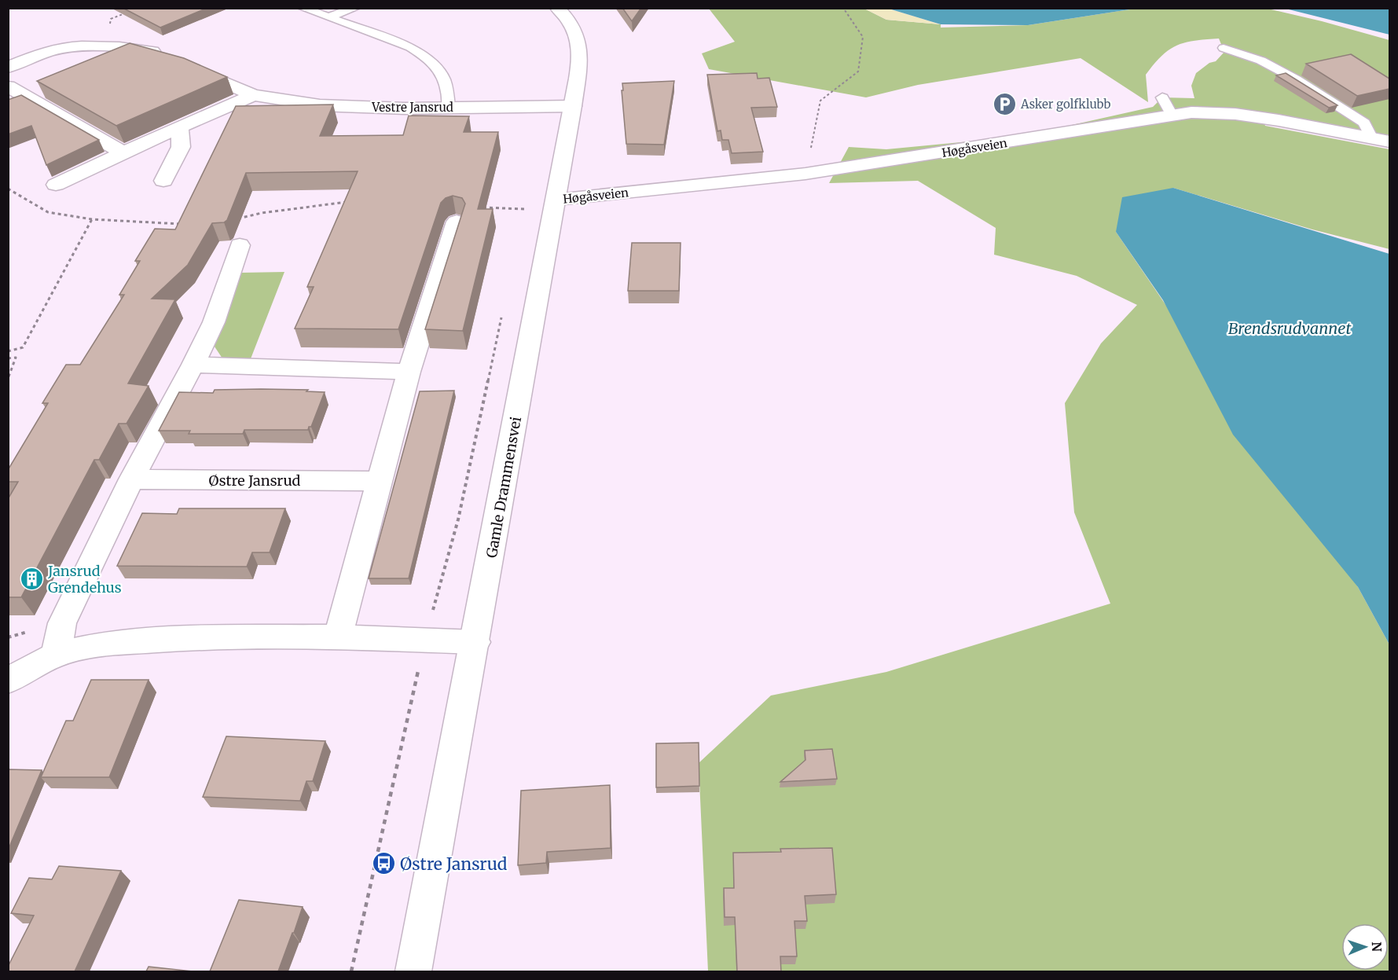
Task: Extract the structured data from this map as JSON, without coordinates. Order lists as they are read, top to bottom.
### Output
{
  "streets": {
    "street": [
      "Vestre Jansrud",
      "Høgåsveien",
      "Østre Jansrud",
      "Gamle Drammensvei"
    ]
  },
  "crossings": [
    ["Vestre Jansrud", "Gamle Drammensvei"],
    ["Høgåsveien", "Gamle Drammensvei"]
  ],
  "water": ["Brendsrudvannet"],
  "places": {
    "parking": ["Asker golfklubb"],
    "building": ["Jansrud Grendehus"],
    "bus stop": ["Østre Jansrud"]
  },
  "north": "right"
}
